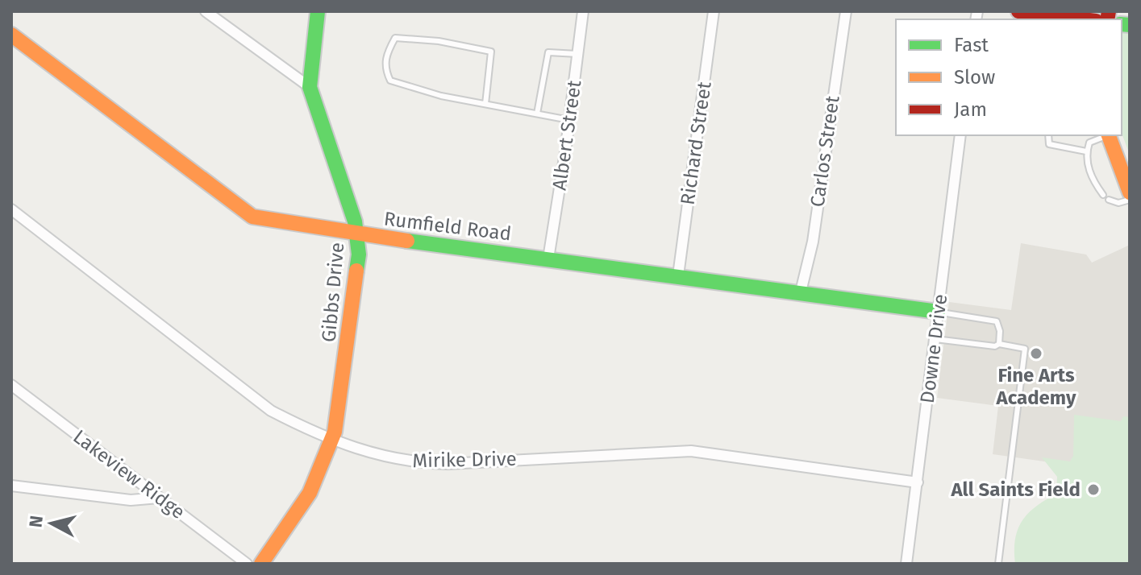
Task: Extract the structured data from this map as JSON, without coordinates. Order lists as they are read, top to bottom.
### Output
{
  "streets": {
    "street": [
      "Albert Street",
      "Richard Street",
      "Carlos Street",
      "Rumfield Road",
      "Gibbs Drive",
      "Downe Drive",
      "Mirike Drive",
      "Lakeview Ridge"
    ]
  },
  "crossings": [
    ["Albert Street", "Rumfield Road"],
    ["Richard Street", "Rumfield Road"],
    ["Carlos Street", "Rumfield Road"],
    ["Rumfield Road", "Gibbs Drive"],
    ["Rumfield Road", "Downe Drive"],
    ["Gibbs Drive", "Mirike Drive"],
    ["Downe Drive", "Mirike Drive"]
  ],
  "places": ["Fine Arts Academy", "All Saints Field"],
  "legend": ["Fast", "Slow", "Jam"],
  "north": "left"
}
